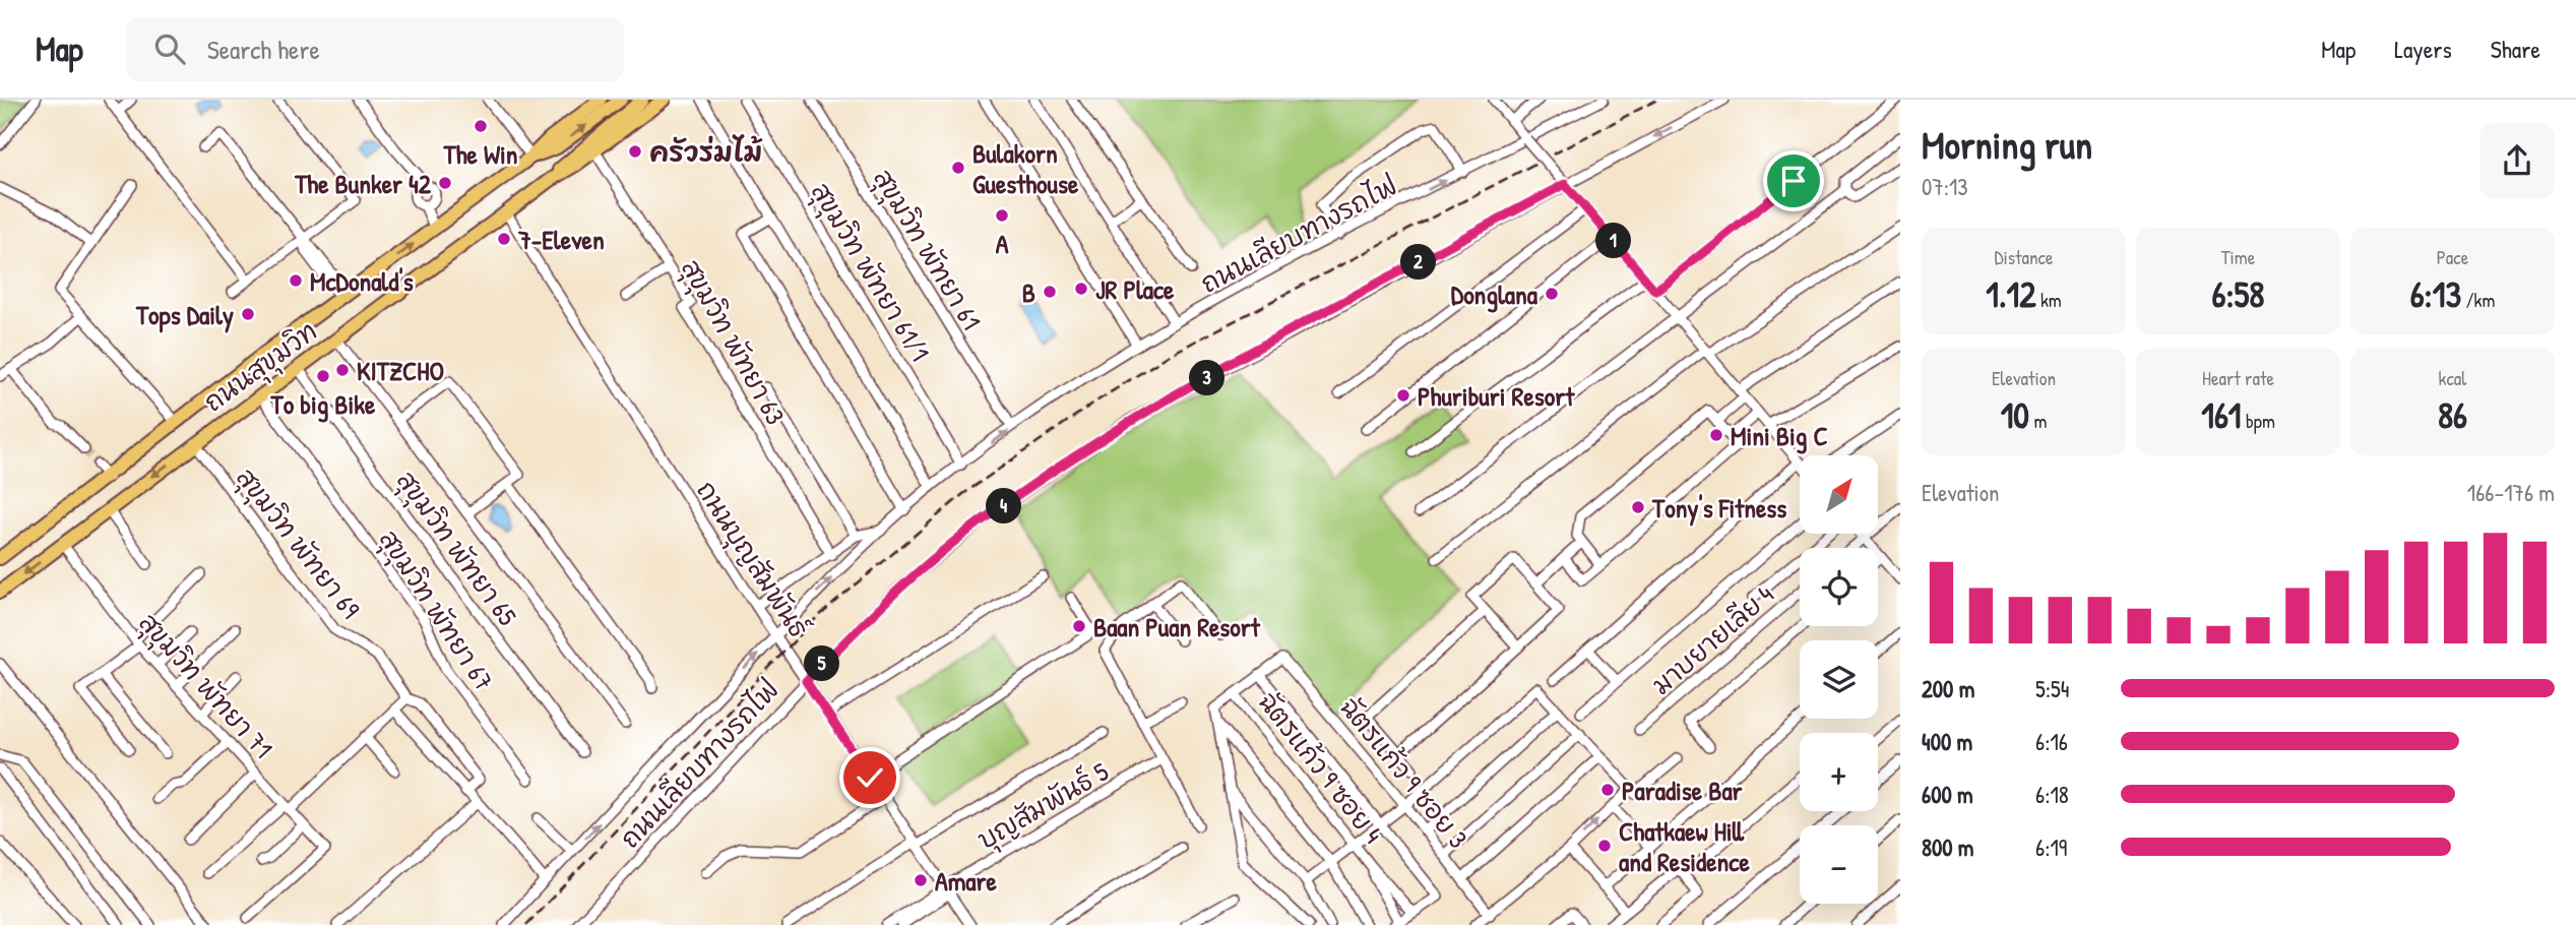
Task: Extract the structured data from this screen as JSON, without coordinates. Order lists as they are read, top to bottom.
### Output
{
  "streets": {
    "highway": ["ถนนสุขุมวิท"],
    "street": [
      "ถนนเลียบทางรถไฟ",
      "สุขุมวิท พัทยา 61",
      "สุขุมวิท พัทยา 61/1",
      "สุขุมวิท พัทยา 63",
      "สุขุมวิท พัทยา 69",
      "สุขุมวิท พัทยา 65",
      "ถนนบุญสัมพันธ์",
      "สุขุมวิท พัทยา 67",
      "มาบยายเลีย 4",
      "สุขุมวิท พัทยา 71",
      "ฉัตรแก้ว 9 ซอย 4",
      "ฉัตรแก้ว 9 ซอย 3",
      "บุญสัมพันธ์ 5"
    ]
  },
  "crossings": [
    ["ถนนเลียบทางรถไฟ", "สุขุมวิท พัทยา 61/1"],
    ["ถนนเลียบทางรถไฟ", "ถนนบุญสัมพันธ์"],
    ["สุขุมวิท พัทยา 63", "ถนนสุขุมวิท"],
    ["ถนนสุขุมวิท", "สุขุมวิท พัทยา 69"],
    ["ถนนสุขุมวิท", "สุขุมวิท พัทยา 65"],
    ["ถนนสุขุมวิท", "ถนนบุญสัมพันธ์"],
    ["ถนนสุขุมวิท", "สุขุมวิท พัทยา 67"],
    ["ถนนสุขุมวิท", "สุขุมวิท พัทยา 71"],
    ["ถนนบุญสัมพันธ์", "บุญสัมพันธ์ 5"]
  ],
  "places": [
    "The Win",
    "ครัวร่มไม้",
    "Bulakorn Guesthouse",
    "The Bunker 42",
    "A",
    "7-Eleven",
    "McDonald's",
    "JR Place",
    "B",
    "Donglana",
    "Tops Daily",
    "KITZCHO",
    "To big Bike",
    "Phuriburi Resort",
    "Mini Big C",
    "Tony's Fitness",
    "Baan Puan Resort",
    "Paradise Bar",
    "Chatkaew Hill and Residence",
    "Amare"
  ],
  "north": "top right",
  "page": {
    "header": "Map",
    "search": "Search here",
    "nav": ["Map", "Layers", "Share"],
    "heading": ["Morning run", "07:13"],
    "stats": [
      ["Distance", "1.12 km"],
      ["Time", "6:58"],
      ["Pace", "6:13 /km"],
      ["Elevation", "10 m"],
      ["Heart rate", "161 bpm"],
      ["kcal", "86"]
    ],
    "pins": [
      "1",
      "2",
      "3",
      "4",
      "5"
    ],
    "map_buttons": ["+", "−"],
    "chart": ["Elevation", "166–176 m"],
    "list": [
      {
        "name": "200 m",
        "note": "5:54"
      },
      {
        "name": "400 m",
        "note": "6:16"
      },
      {
        "name": "600 m",
        "note": "6:18"
      },
      {
        "name": "800 m",
        "note": "6:19"
      }
    ]
  }
}
